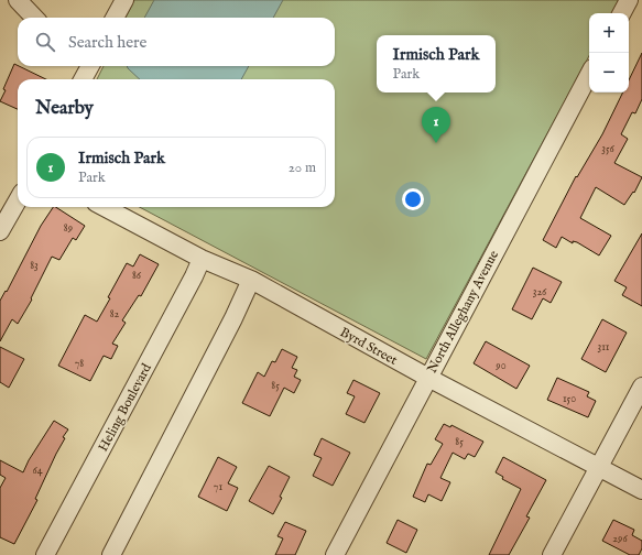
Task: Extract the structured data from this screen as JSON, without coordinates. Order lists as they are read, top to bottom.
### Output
{
  "streets": {
    "street": ["North Alleghany Avenue", "Byrd Street", "Heling Boulevard"]
  },
  "crossings": [
    ["North Alleghany Avenue", "Byrd Street"],
    ["Byrd Street", "Heling Boulevard"]
  ],
  "house_numbers": [
    "356",
    "89",
    "83",
    "86",
    "326",
    "82",
    "311",
    "78",
    "90",
    "85",
    "150",
    "85",
    "64",
    "71",
    "296"
  ],
  "page": {
    "map_buttons": ["+", "−"],
    "search": "Search here",
    "popup": ["Irmisch Park", "Park"],
    "heading": "Nearby",
    "pins": "1",
    "list": [
      {
        "mark": "1",
        "name": "Irmisch Park",
        "note": "Park",
        "value": "20 m"
      }
    ]
  }
}
